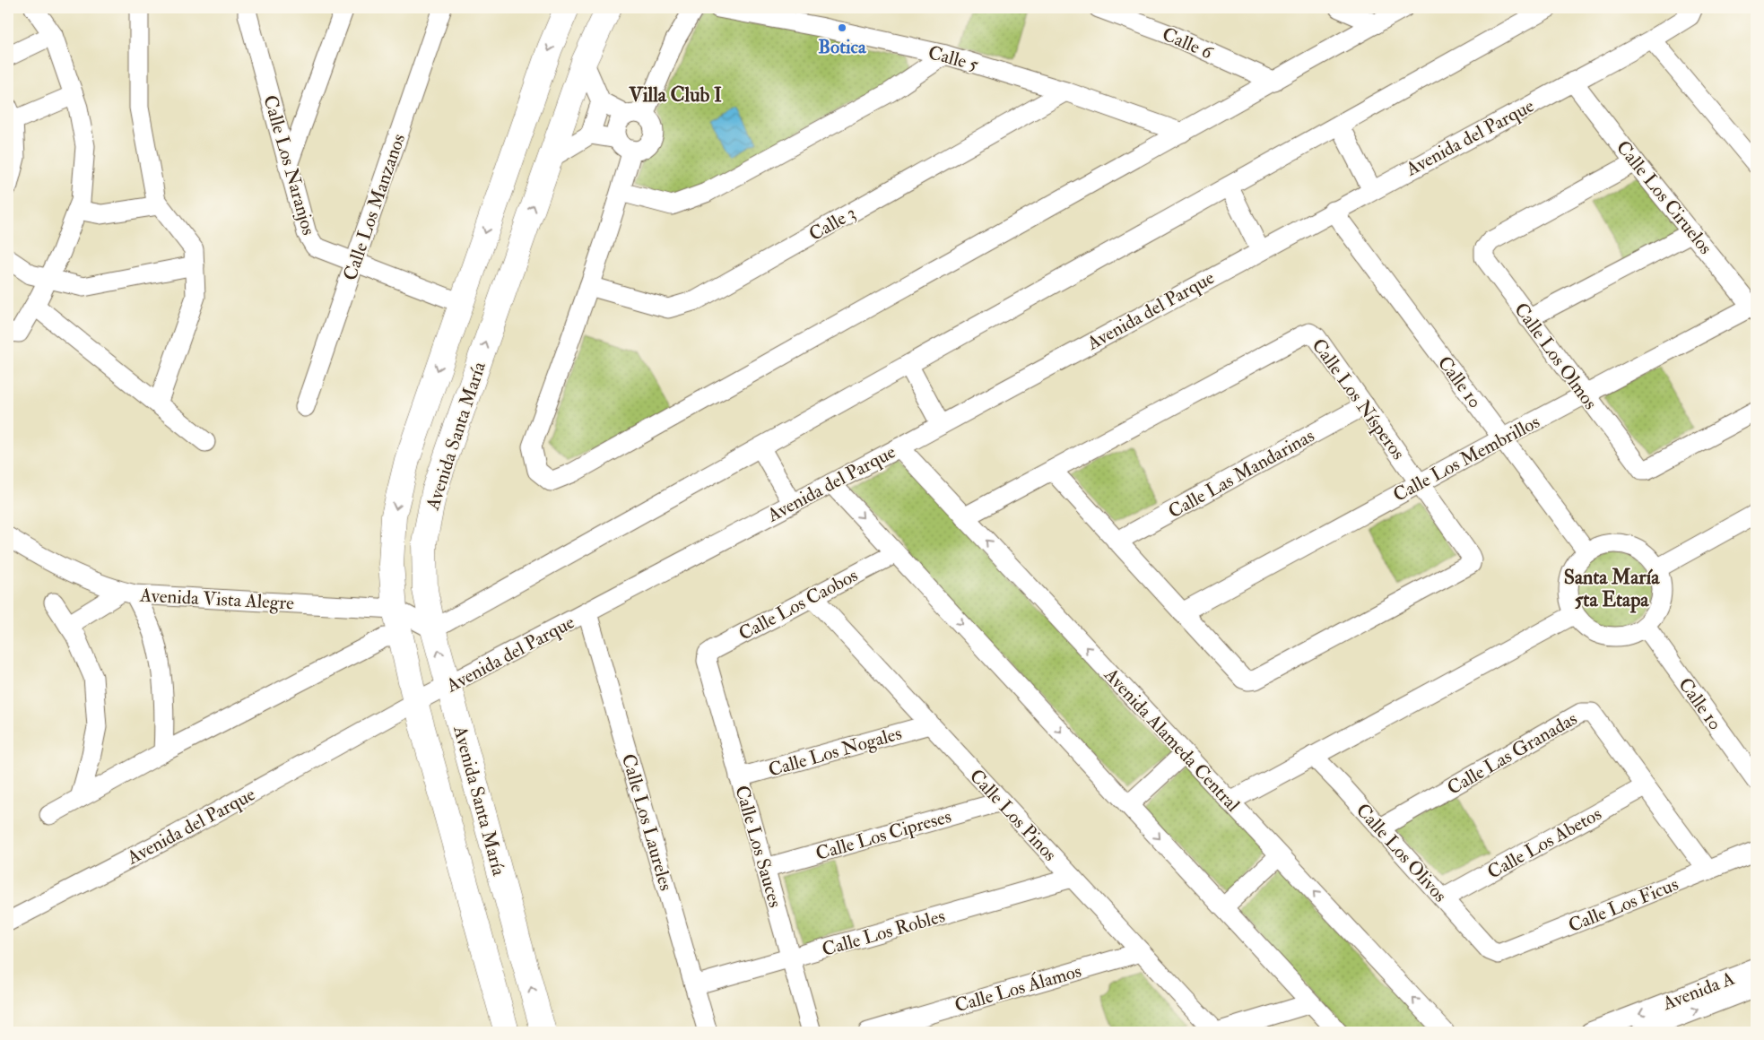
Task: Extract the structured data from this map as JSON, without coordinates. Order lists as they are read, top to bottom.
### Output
{
  "streets": {
    "main road": ["Avenida Santa María"],
    "street": [
      "Calle 6",
      "Calle 5",
      "Avenida del Parque",
      "Calle Los Naranjos",
      "Calle Los Ciruelos",
      "Calle Los Manzanos",
      "Calle 3",
      "Calle Los Olmos",
      "Calle 10",
      "Calle Los Nísperos",
      "Calle Los Membrillos",
      "Calle Las Mandarinas",
      "Avenida Vista Alegre",
      "Calle Los Caobos",
      "Avenida Alameda Central",
      "Calle Los Nogales",
      "Calle Las Granadas",
      "Calle Los Pinos",
      "Calle Los Laureles",
      "Calle Los Cipreses",
      "Calle Los Abetos",
      "Calle Los Sauces",
      "Calle Los Olivos",
      "Calle Los Ficus",
      "Calle Los Robles",
      "Calle Los Álamos",
      "Avenida A"
    ]
  },
  "crossings": [
    ["Calle 5", "Calle 3"],
    ["Avenida del Parque", "Calle Los Ciruelos"],
    ["Avenida del Parque", "Calle 10"],
    ["Avenida del Parque", "Avenida Santa María"],
    ["Avenida del Parque", "Avenida Alameda Central"],
    ["Avenida del Parque", "Calle Los Laureles"],
    ["Calle Los Naranjos", "Calle Los Manzanos"],
    ["Calle Los Naranjos", "Avenida Santa María"],
    ["Calle Los Ciruelos", "Calle Los Olmos"],
    ["Calle Los Ciruelos", "Calle Los Membrillos"],
    ["Calle Los Olmos", "Calle Los Membrillos"],
    ["Calle 10", "Calle Los Membrillos"],
    ["Calle Los Nísperos", "Calle Los Membrillos"],
    ["Calle Los Nísperos", "Calle Las Mandarinas"],
    ["Calle Los Nísperos", "Avenida Alameda Central"],
    ["Avenida Santa María", "Avenida Vista Alegre"],
    ["Calle Los Caobos", "Calle Los Pinos"],
    ["Calle Los Caobos", "Calle Los Sauces"],
    ["Calle Los Nogales", "Calle Los Pinos"],
    ["Calle Los Nogales", "Calle Los Sauces"],
    ["Calle Las Granadas", "Calle Los Abetos"],
    ["Calle Las Granadas", "Calle Los Olivos"],
    ["Calle Las Granadas", "Calle Los Ficus"],
    ["Calle Los Pinos", "Calle Los Cipreses"],
    ["Calle Los Pinos", "Calle Los Robles"],
    ["Calle Los Pinos", "Calle Los Álamos"],
    ["Calle Los Laureles", "Calle Los Robles"],
    ["Calle Los Cipreses", "Calle Los Sauces"],
    ["Calle Los Abetos", "Calle Los Olivos"],
    ["Calle Los Sauces", "Calle Los Robles"],
    ["Calle Los Olivos", "Calle Los Ficus"]
  ],
  "districts": ["Villa Club I", "Santa María 5ta Etapa"],
  "places": ["Botica"]
}
